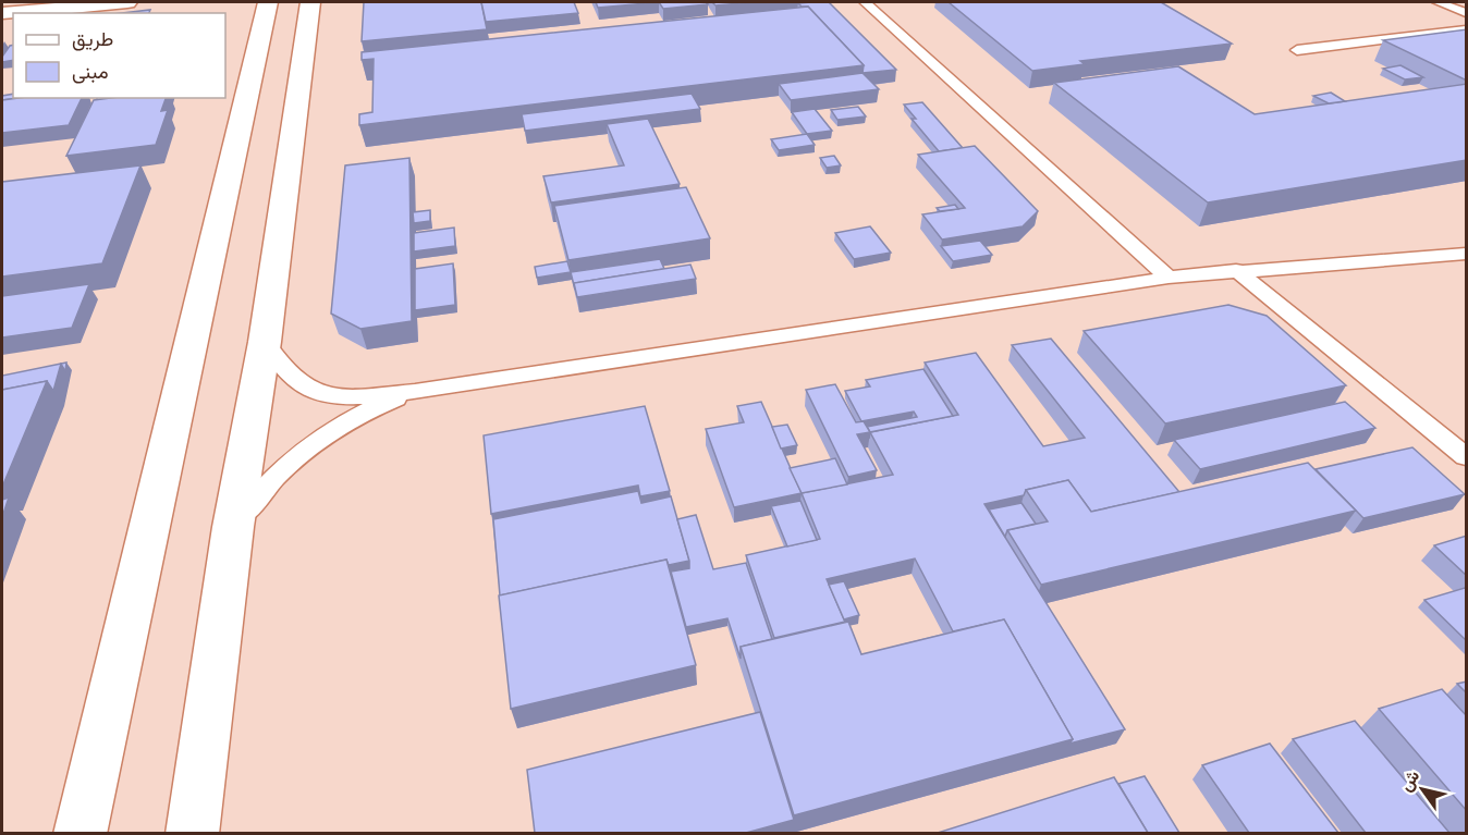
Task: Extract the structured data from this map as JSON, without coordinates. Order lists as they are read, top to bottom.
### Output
{
  "legend": ["طريق", "مبنى"],
  "north": "top left"
}
